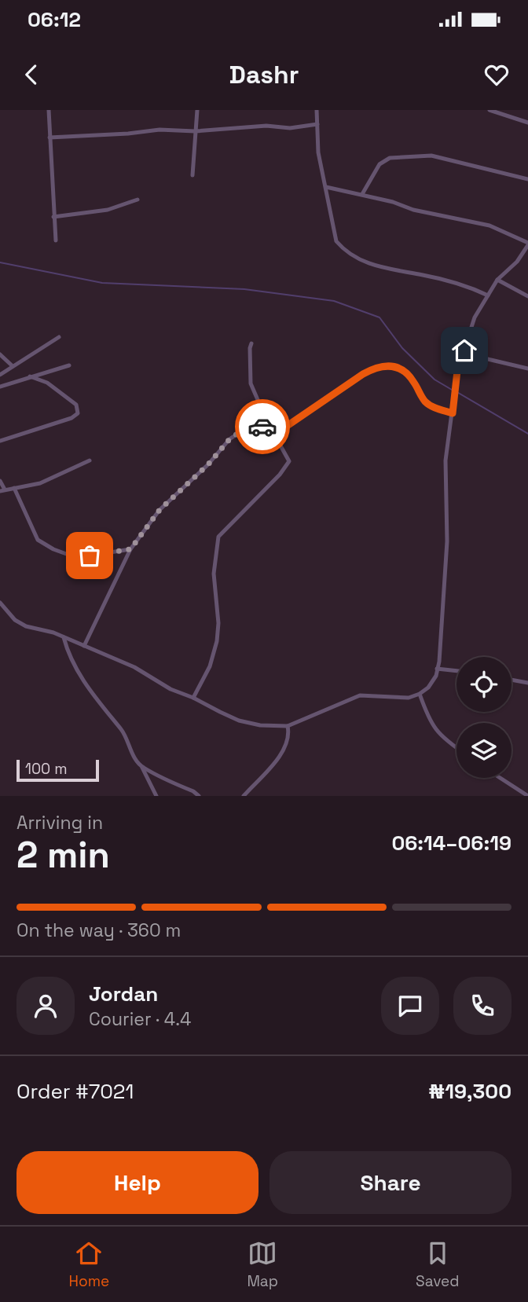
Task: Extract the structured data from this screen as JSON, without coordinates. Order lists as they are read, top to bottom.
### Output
{
  "scale_bar": "100 m",
  "page": {
    "status": "06:12",
    "header": "Dashr",
    "scale": "100 m",
    "heading": ["2 min", "Arriving in", "06:14–06:19"],
    "panel": [
      "Jordan",
      "Courier · 4.4",
      "Order #7021",
      "₦19,300"
    ],
    "bar": "On the way · 360 m",
    "buttons": ["Help", "Share"],
    "tabs": ["Home", "Map", "Saved"]
  }
}
